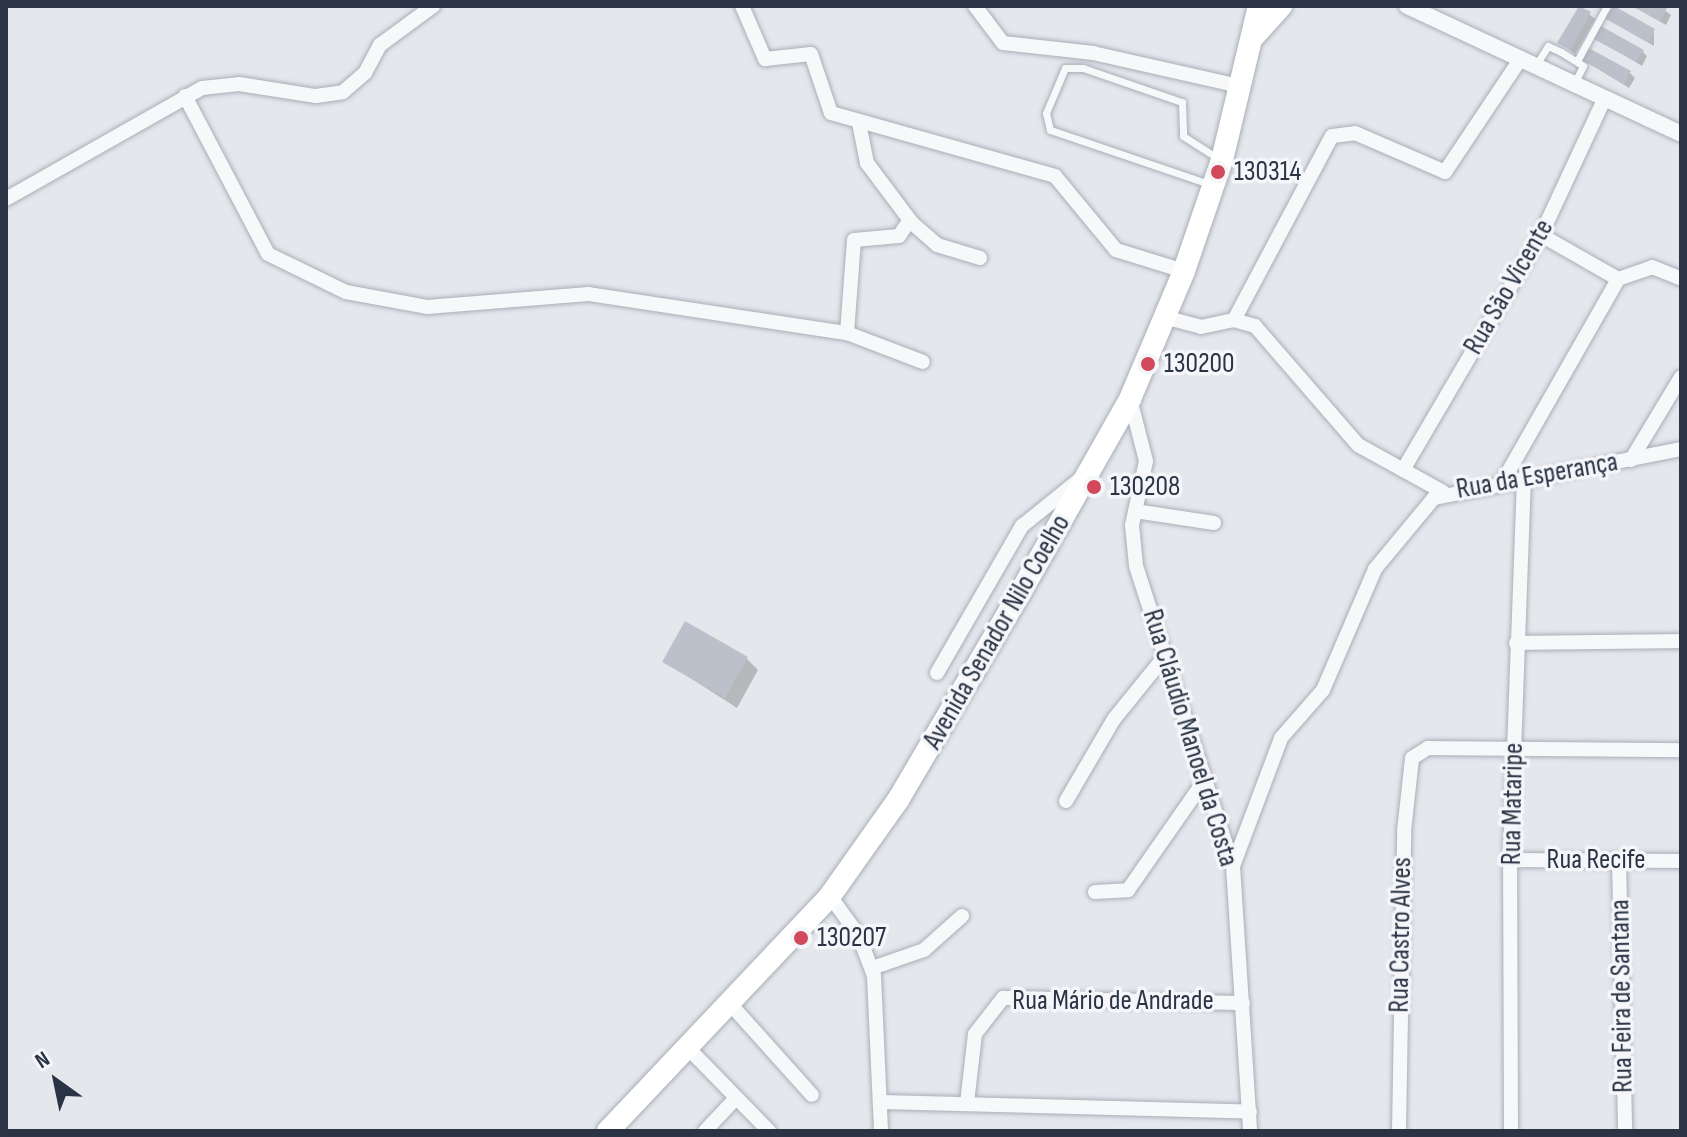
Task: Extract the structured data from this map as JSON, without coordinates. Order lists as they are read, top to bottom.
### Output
{
  "streets": {
    "main road": ["Avenida Senador Nilo Coelho"],
    "street": [
      "Rua São Vicente",
      "Rua da Esperança",
      "Rua Cláudio Manoel da Costa",
      "Rua Mataripe",
      "Rua Recife",
      "Rua Castro Alves",
      "Rua Feira de Santana",
      "Rua Mário de Andrade"
    ]
  },
  "crossings": [
    ["Rua da Esperança", "Rua Cláudio Manoel da Costa"],
    ["Rua da Esperança", "Rua Mataripe"],
    ["Avenida Senador Nilo Coelho", "Rua Cláudio Manoel da Costa"],
    ["Rua Cláudio Manoel da Costa", "Rua Mário de Andrade"],
    ["Rua Mataripe", "Rua Recife"],
    ["Rua Mataripe", "Rua Castro Alves"],
    ["Rua Recife", "Rua Feira de Santana"]
  ],
  "places": [
    "130314",
    "130200",
    "130208",
    "130207"
  ],
  "north": "top left"
}
